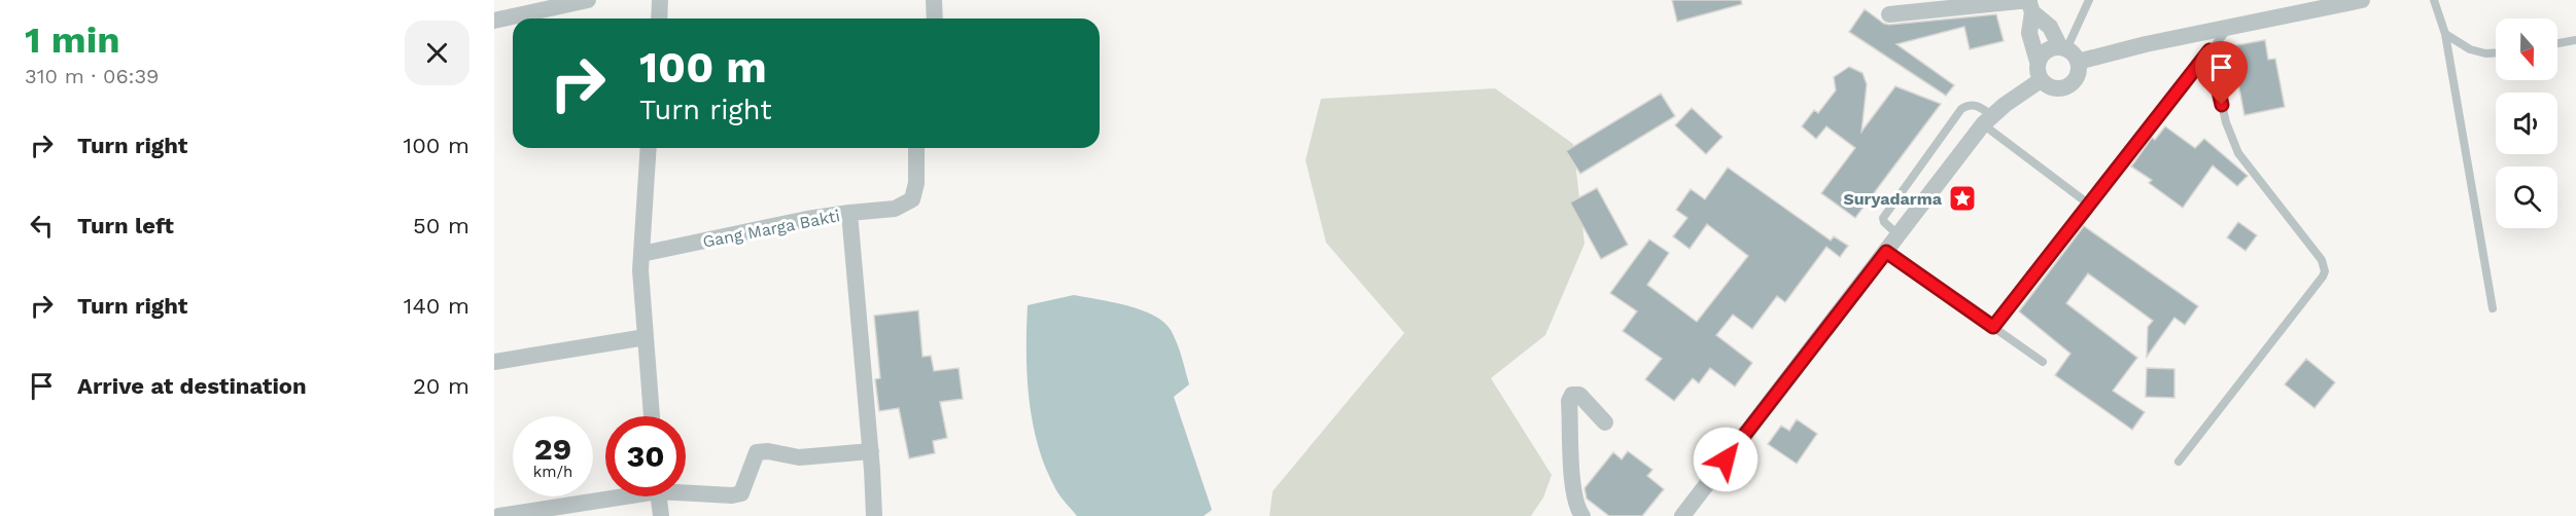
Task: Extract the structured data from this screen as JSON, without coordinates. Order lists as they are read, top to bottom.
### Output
{
  "streets": {
    "street": ["Gang Marga Bakti"]
  },
  "places": {
    "place": ["Suryadarma"]
  },
  "north": "bottom",
  "page": {
    "heading": ["1 min", "310 m · 06:39"],
    "turn": ["100 m", "Turn right"],
    "list": [
      {
        "name": "Turn right",
        "value": "100 m"
      },
      {
        "name": "Turn left",
        "value": "50 m"
      },
      {
        "name": "Turn right",
        "value": "140 m"
      },
      {
        "name": "Arrive at destination",
        "value": "20 m"
      }
    ],
    "speed": "29 km/h",
    "limit": "30"
  }
}
